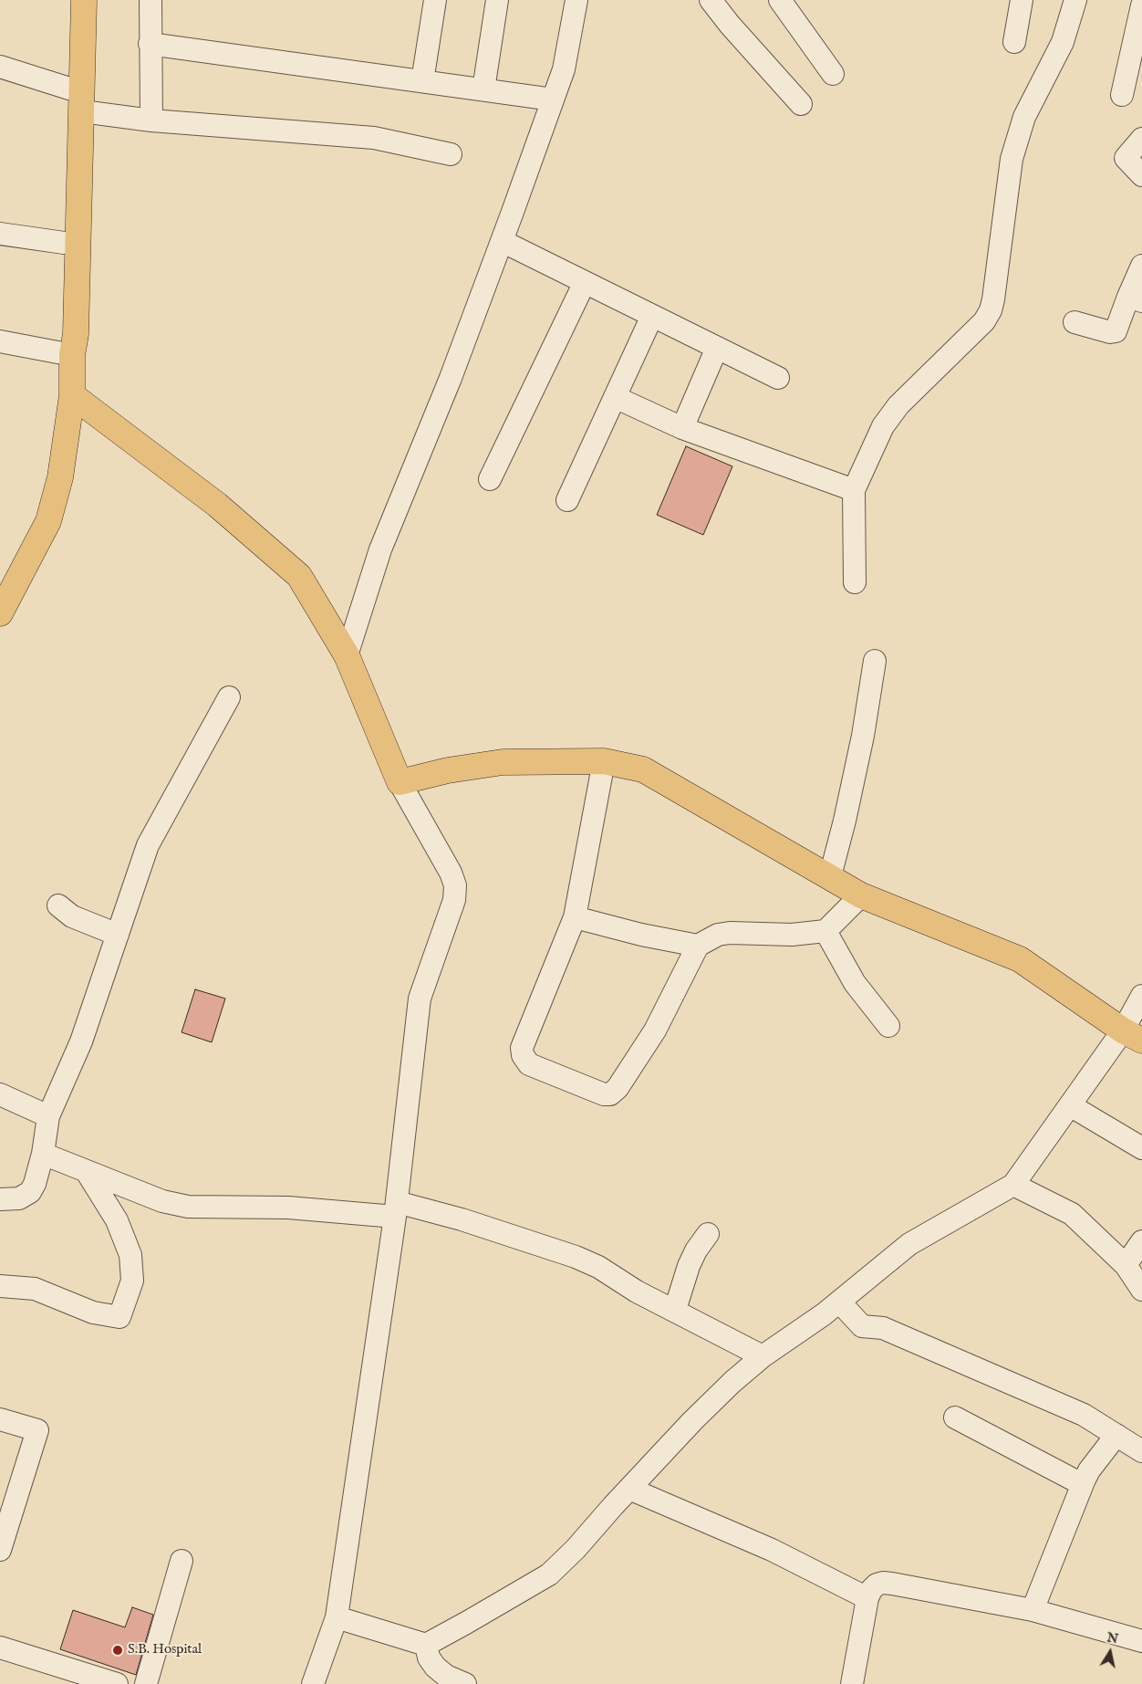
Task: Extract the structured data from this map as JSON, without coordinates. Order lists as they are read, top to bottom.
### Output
{
  "places": ["S.B. Hospital"],
  "north": "top"
}
